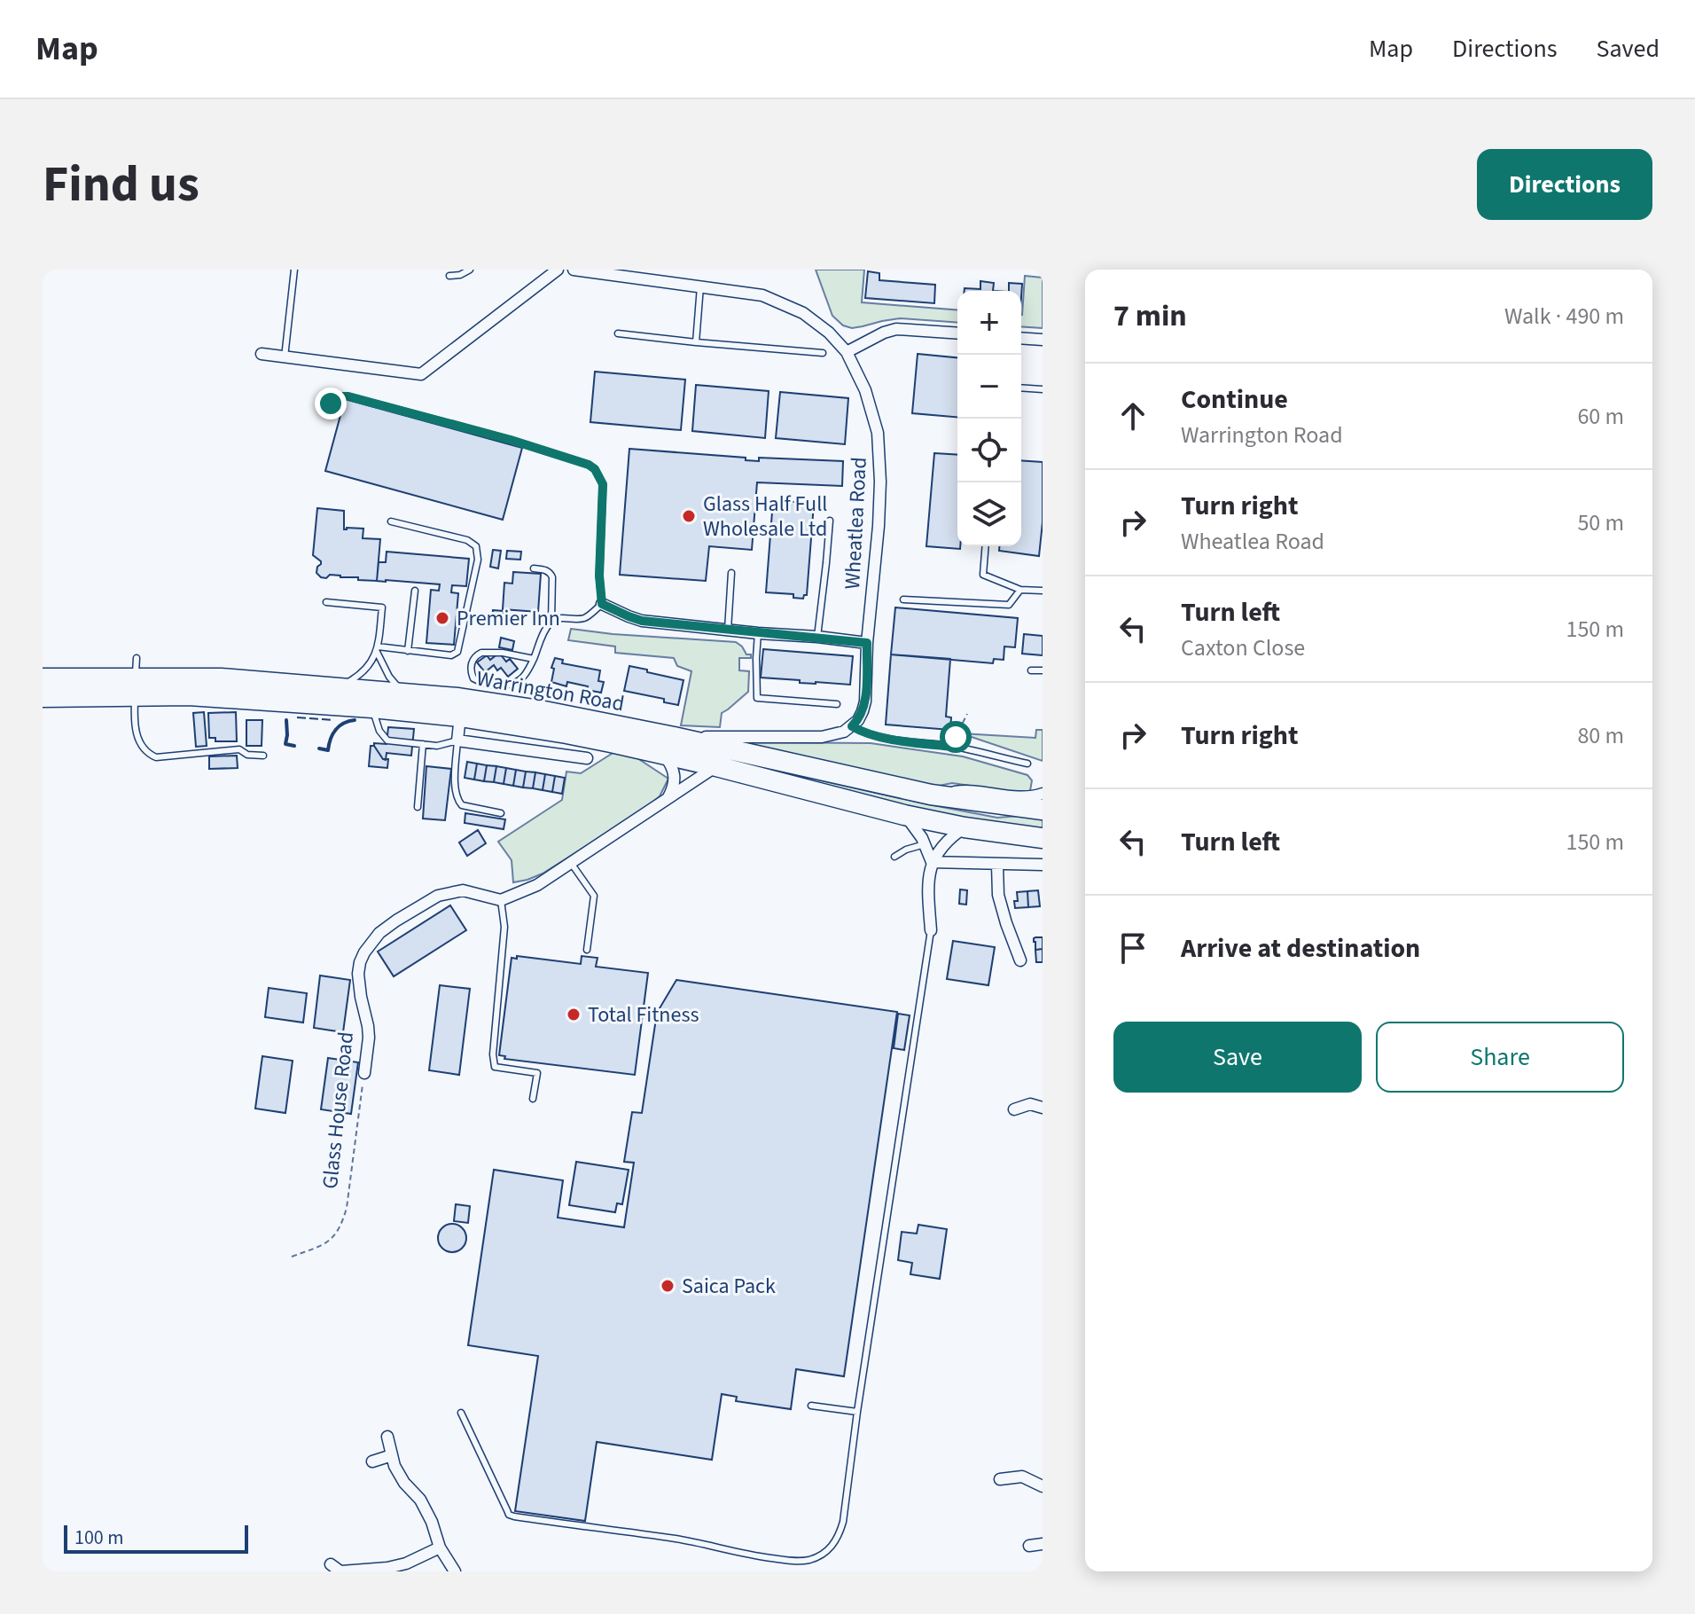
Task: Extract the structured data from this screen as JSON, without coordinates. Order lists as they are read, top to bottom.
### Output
{
  "streets": {
    "highway": ["Warrington Road"],
    "street": ["Wheatlea Road", "Glass House Road"]
  },
  "places": [
    "Glass Half Full Wholesale Ltd",
    "Premier Inn",
    "Total Fitness",
    "Saica Pack"
  ],
  "scale_bar": "100 m",
  "page": {
    "header": "Map",
    "nav": ["Map", "Directions", "Saved"],
    "buttons": [
      "Directions",
      ["Save", "Share"]
    ],
    "title": "Find us",
    "heading": ["7 min", "Walk · 490 m"],
    "map_buttons": ["+", "−"],
    "list": [
      ["Continue", "Warrington Road", "60 m"],
      ["Turn right", "Wheatlea Road", "50 m"],
      ["Turn left", "Caxton Close", "150 m"],
      ["Turn right", "80 m"],
      ["Turn left", "150 m"],
      "Arrive at destination"
    ],
    "scale": "100 m"
  }
}
